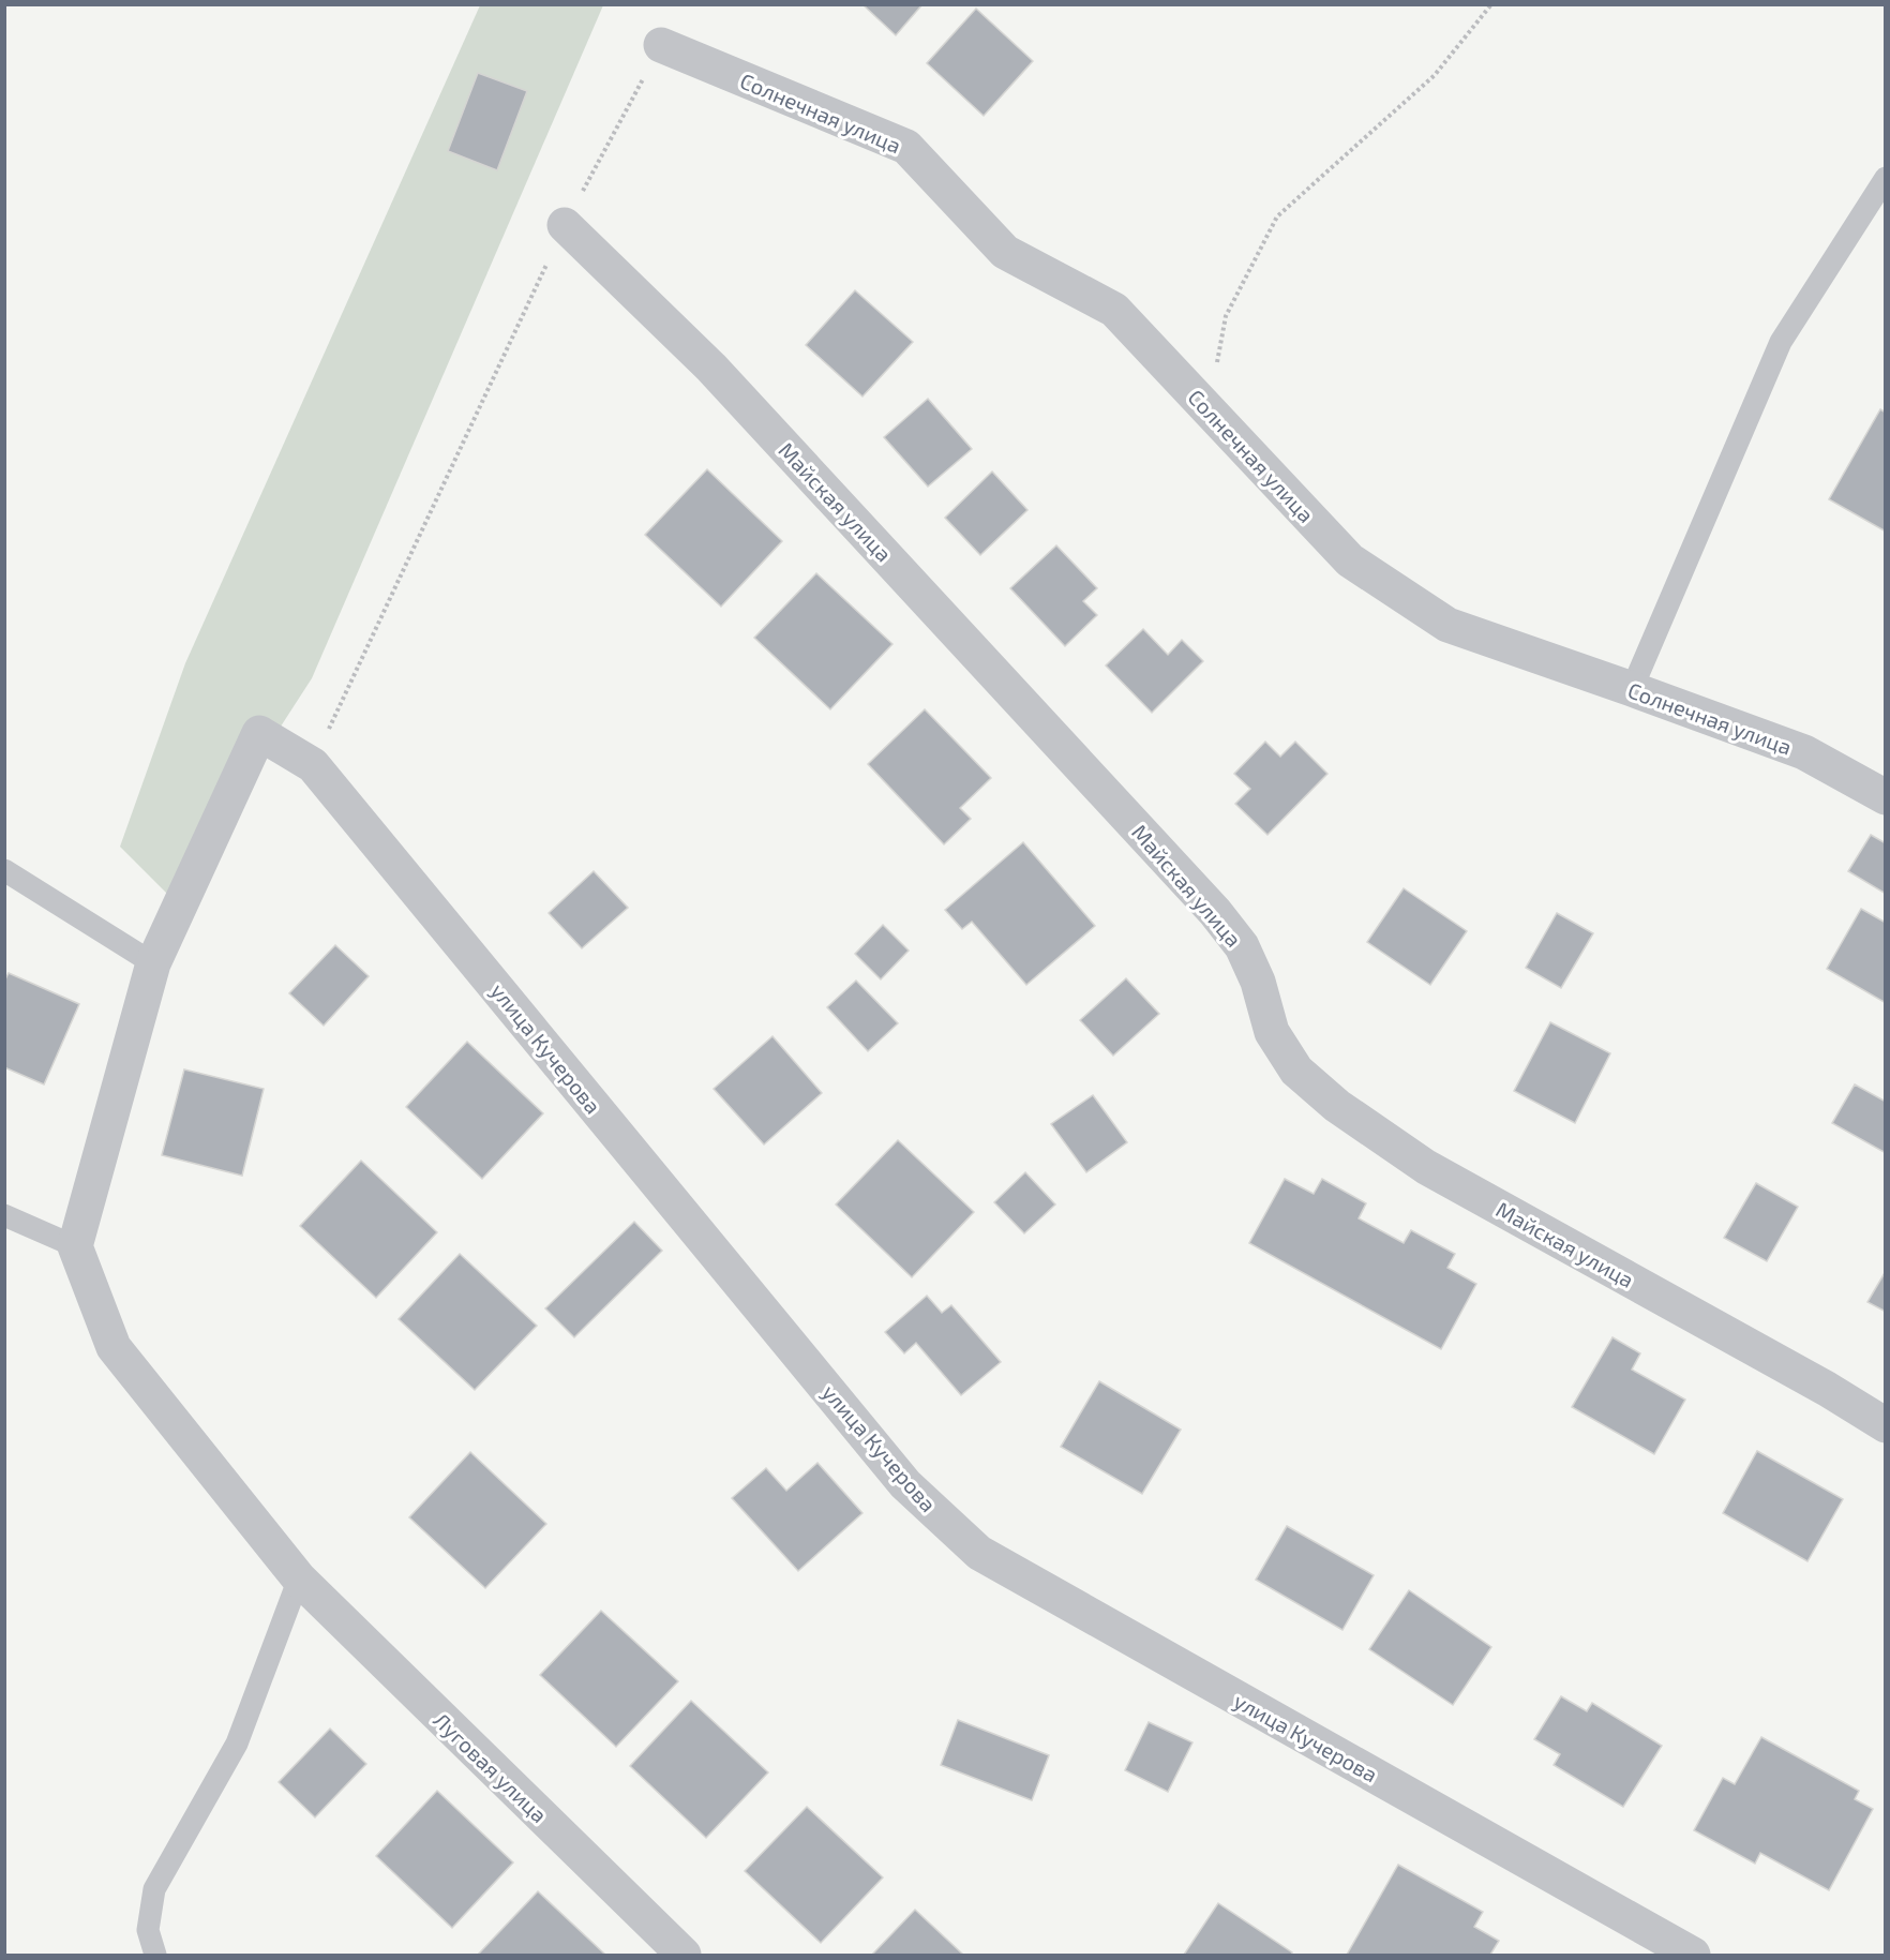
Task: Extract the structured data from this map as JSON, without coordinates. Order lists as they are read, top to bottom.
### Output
{
  "streets": {
    "street": [
      "Солнечная улица",
      "Майская улица",
      "улица Кучерова",
      "Луговая улица"
    ]
  }
}
